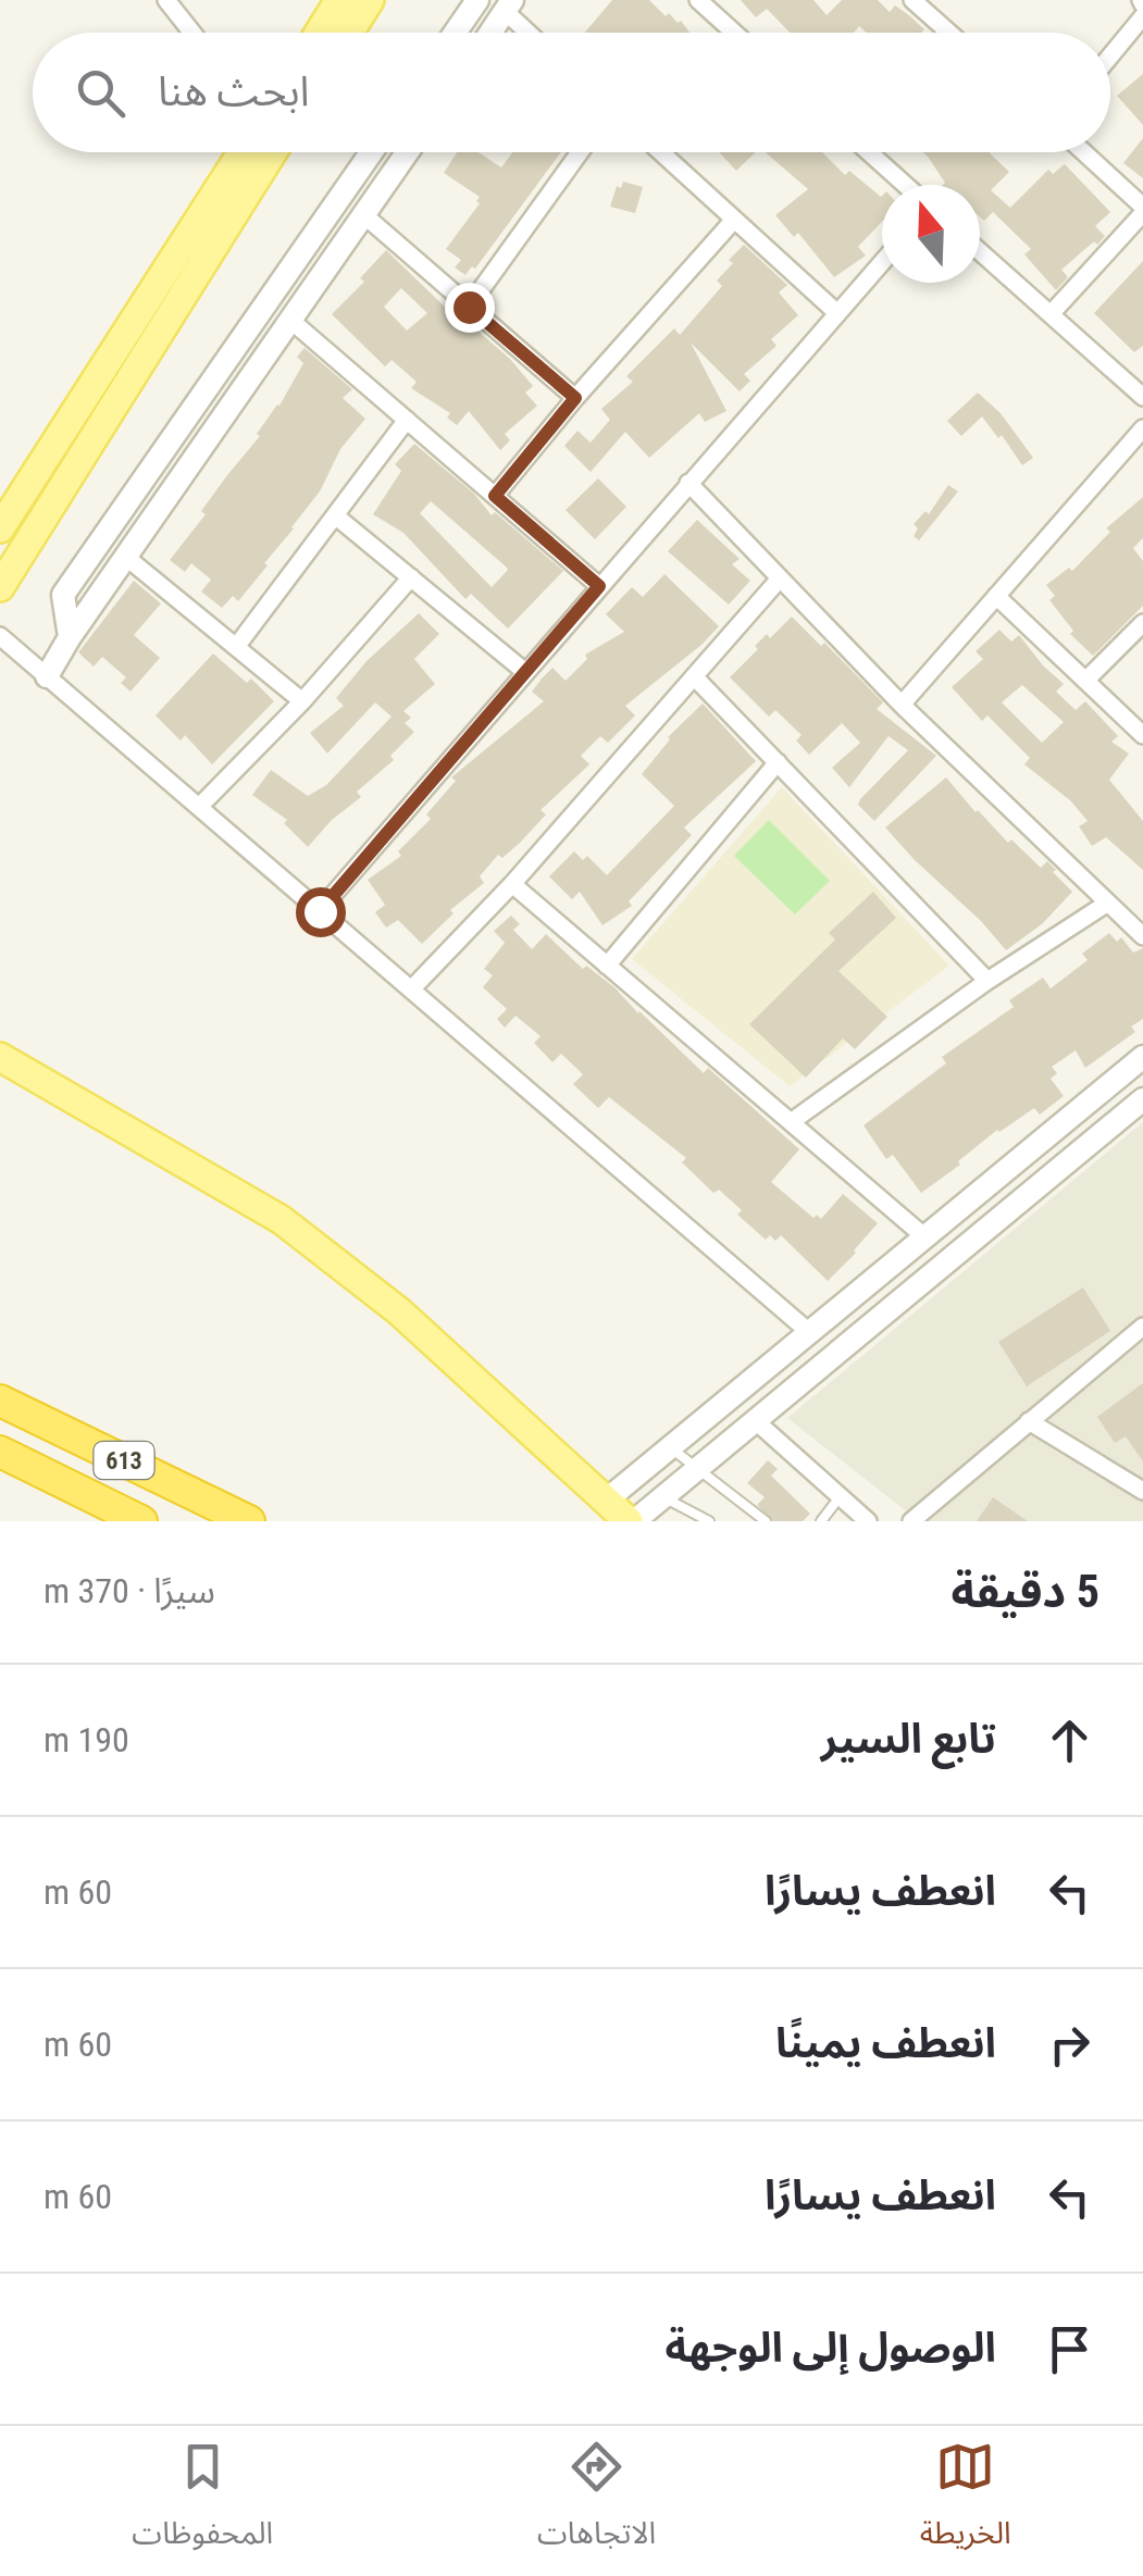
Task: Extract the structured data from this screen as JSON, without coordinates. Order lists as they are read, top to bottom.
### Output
{
  "streets": {
    "highway": ["613"]
  },
  "north": "top",
  "page": {
    "search": "ابحث هنا",
    "heading": ["5 دقيقة", "سيرًا · 370 m"],
    "list": [
      ["تابع السير", "190 m"],
      ["انعطف يسارًا", "60 m"],
      ["انعطف يمينًا", "60 m"],
      ["انعطف يسارًا", "60 m"],
      "الوصول إلى الوجهة"
    ],
    "nav": ["الخريطة", "الاتجاهات", "المحفوظات"]
  }
}
